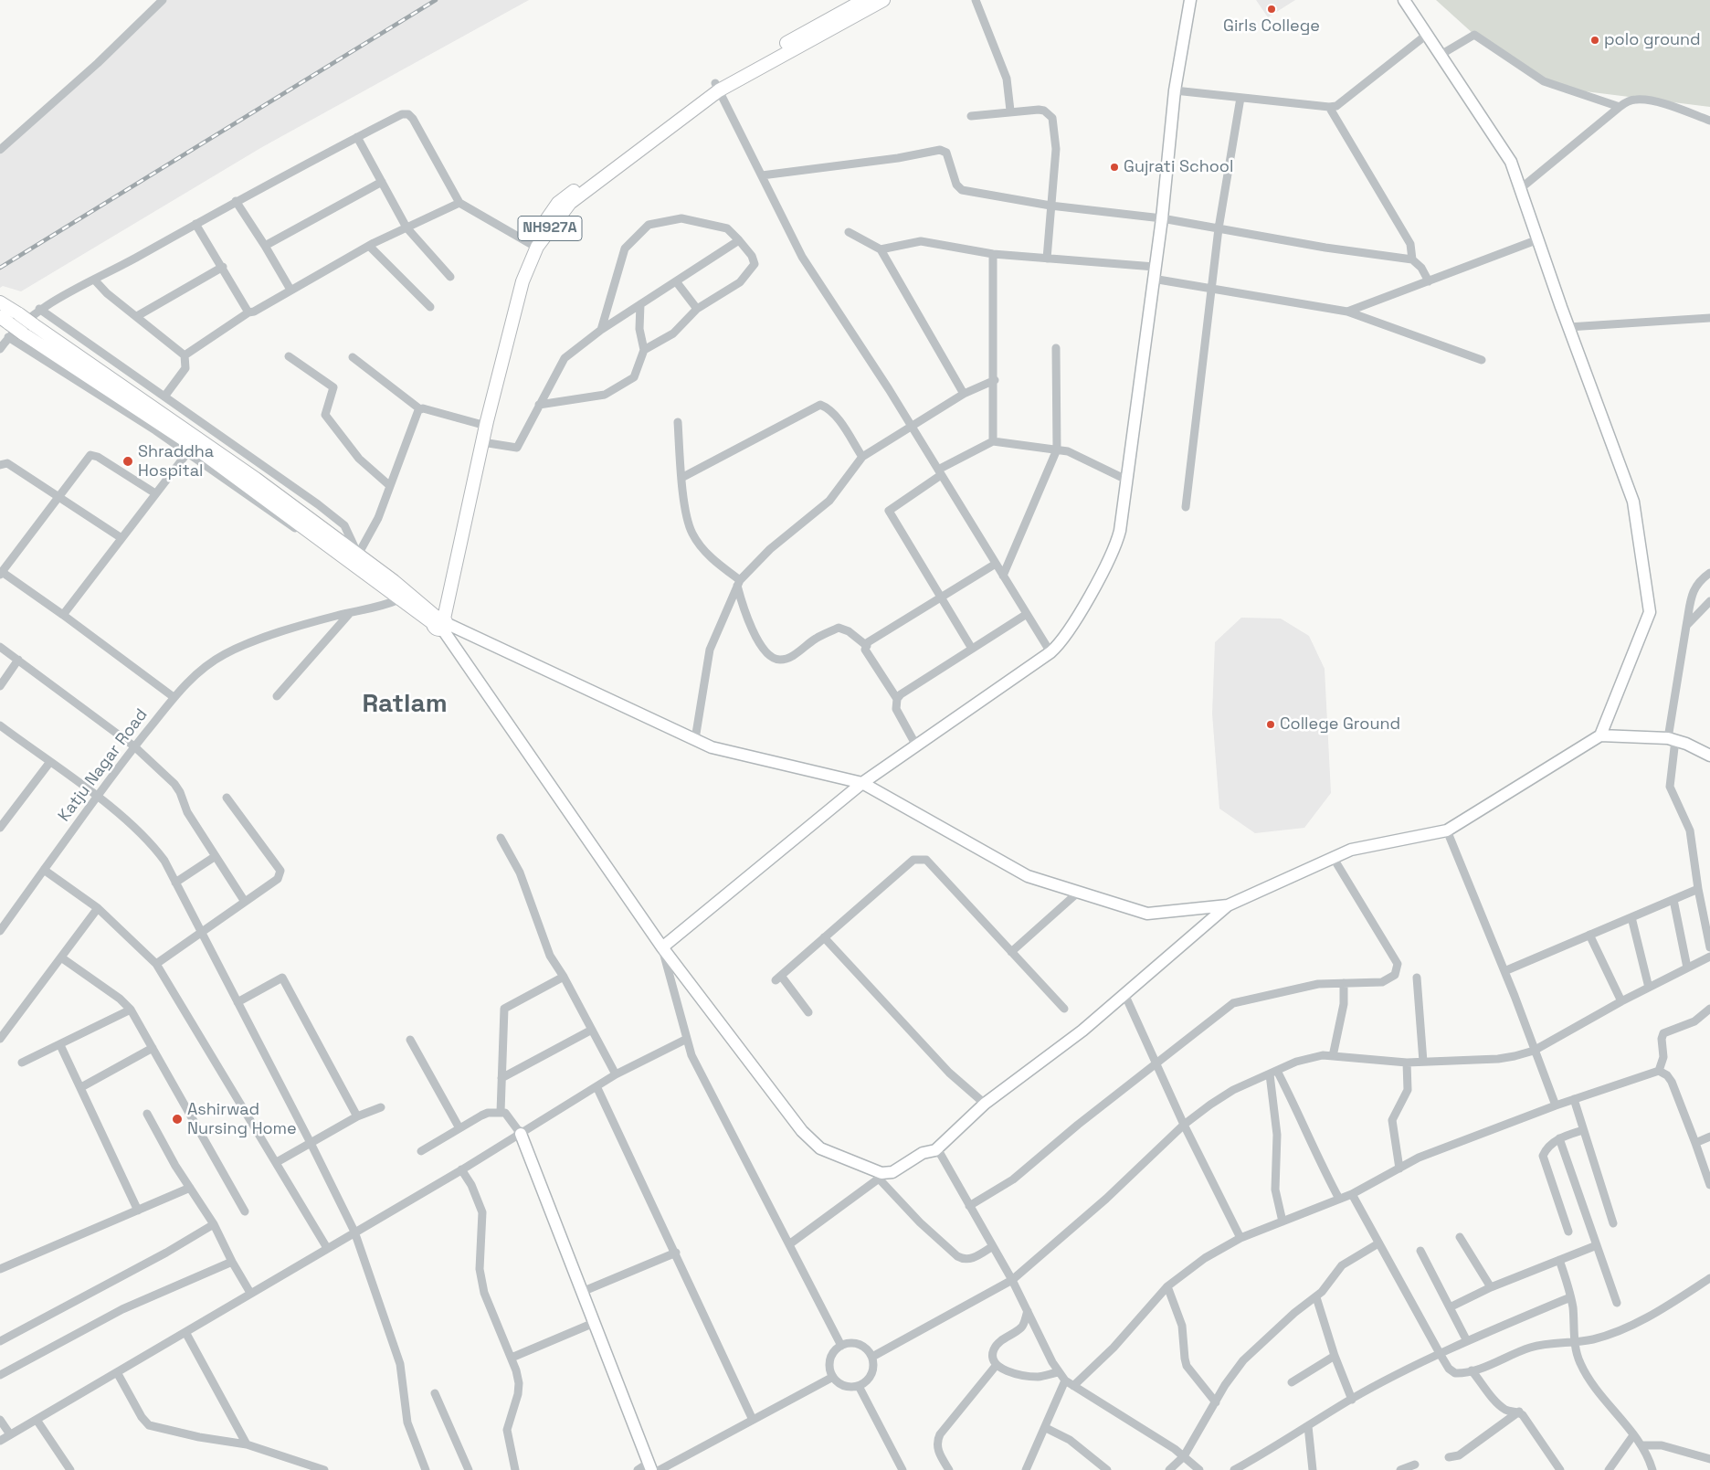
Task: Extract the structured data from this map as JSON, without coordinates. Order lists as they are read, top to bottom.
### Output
{
  "streets": {
    "highway": ["NH927A"],
    "street": ["Katju Nagar Road"]
  },
  "districts": ["Ratlam"],
  "places": [
    "Girls College",
    "polo ground",
    "Gujrati School",
    "Shraddha Hospital",
    "College Ground",
    "Ashirwad Nursing Home"
  ]
}
